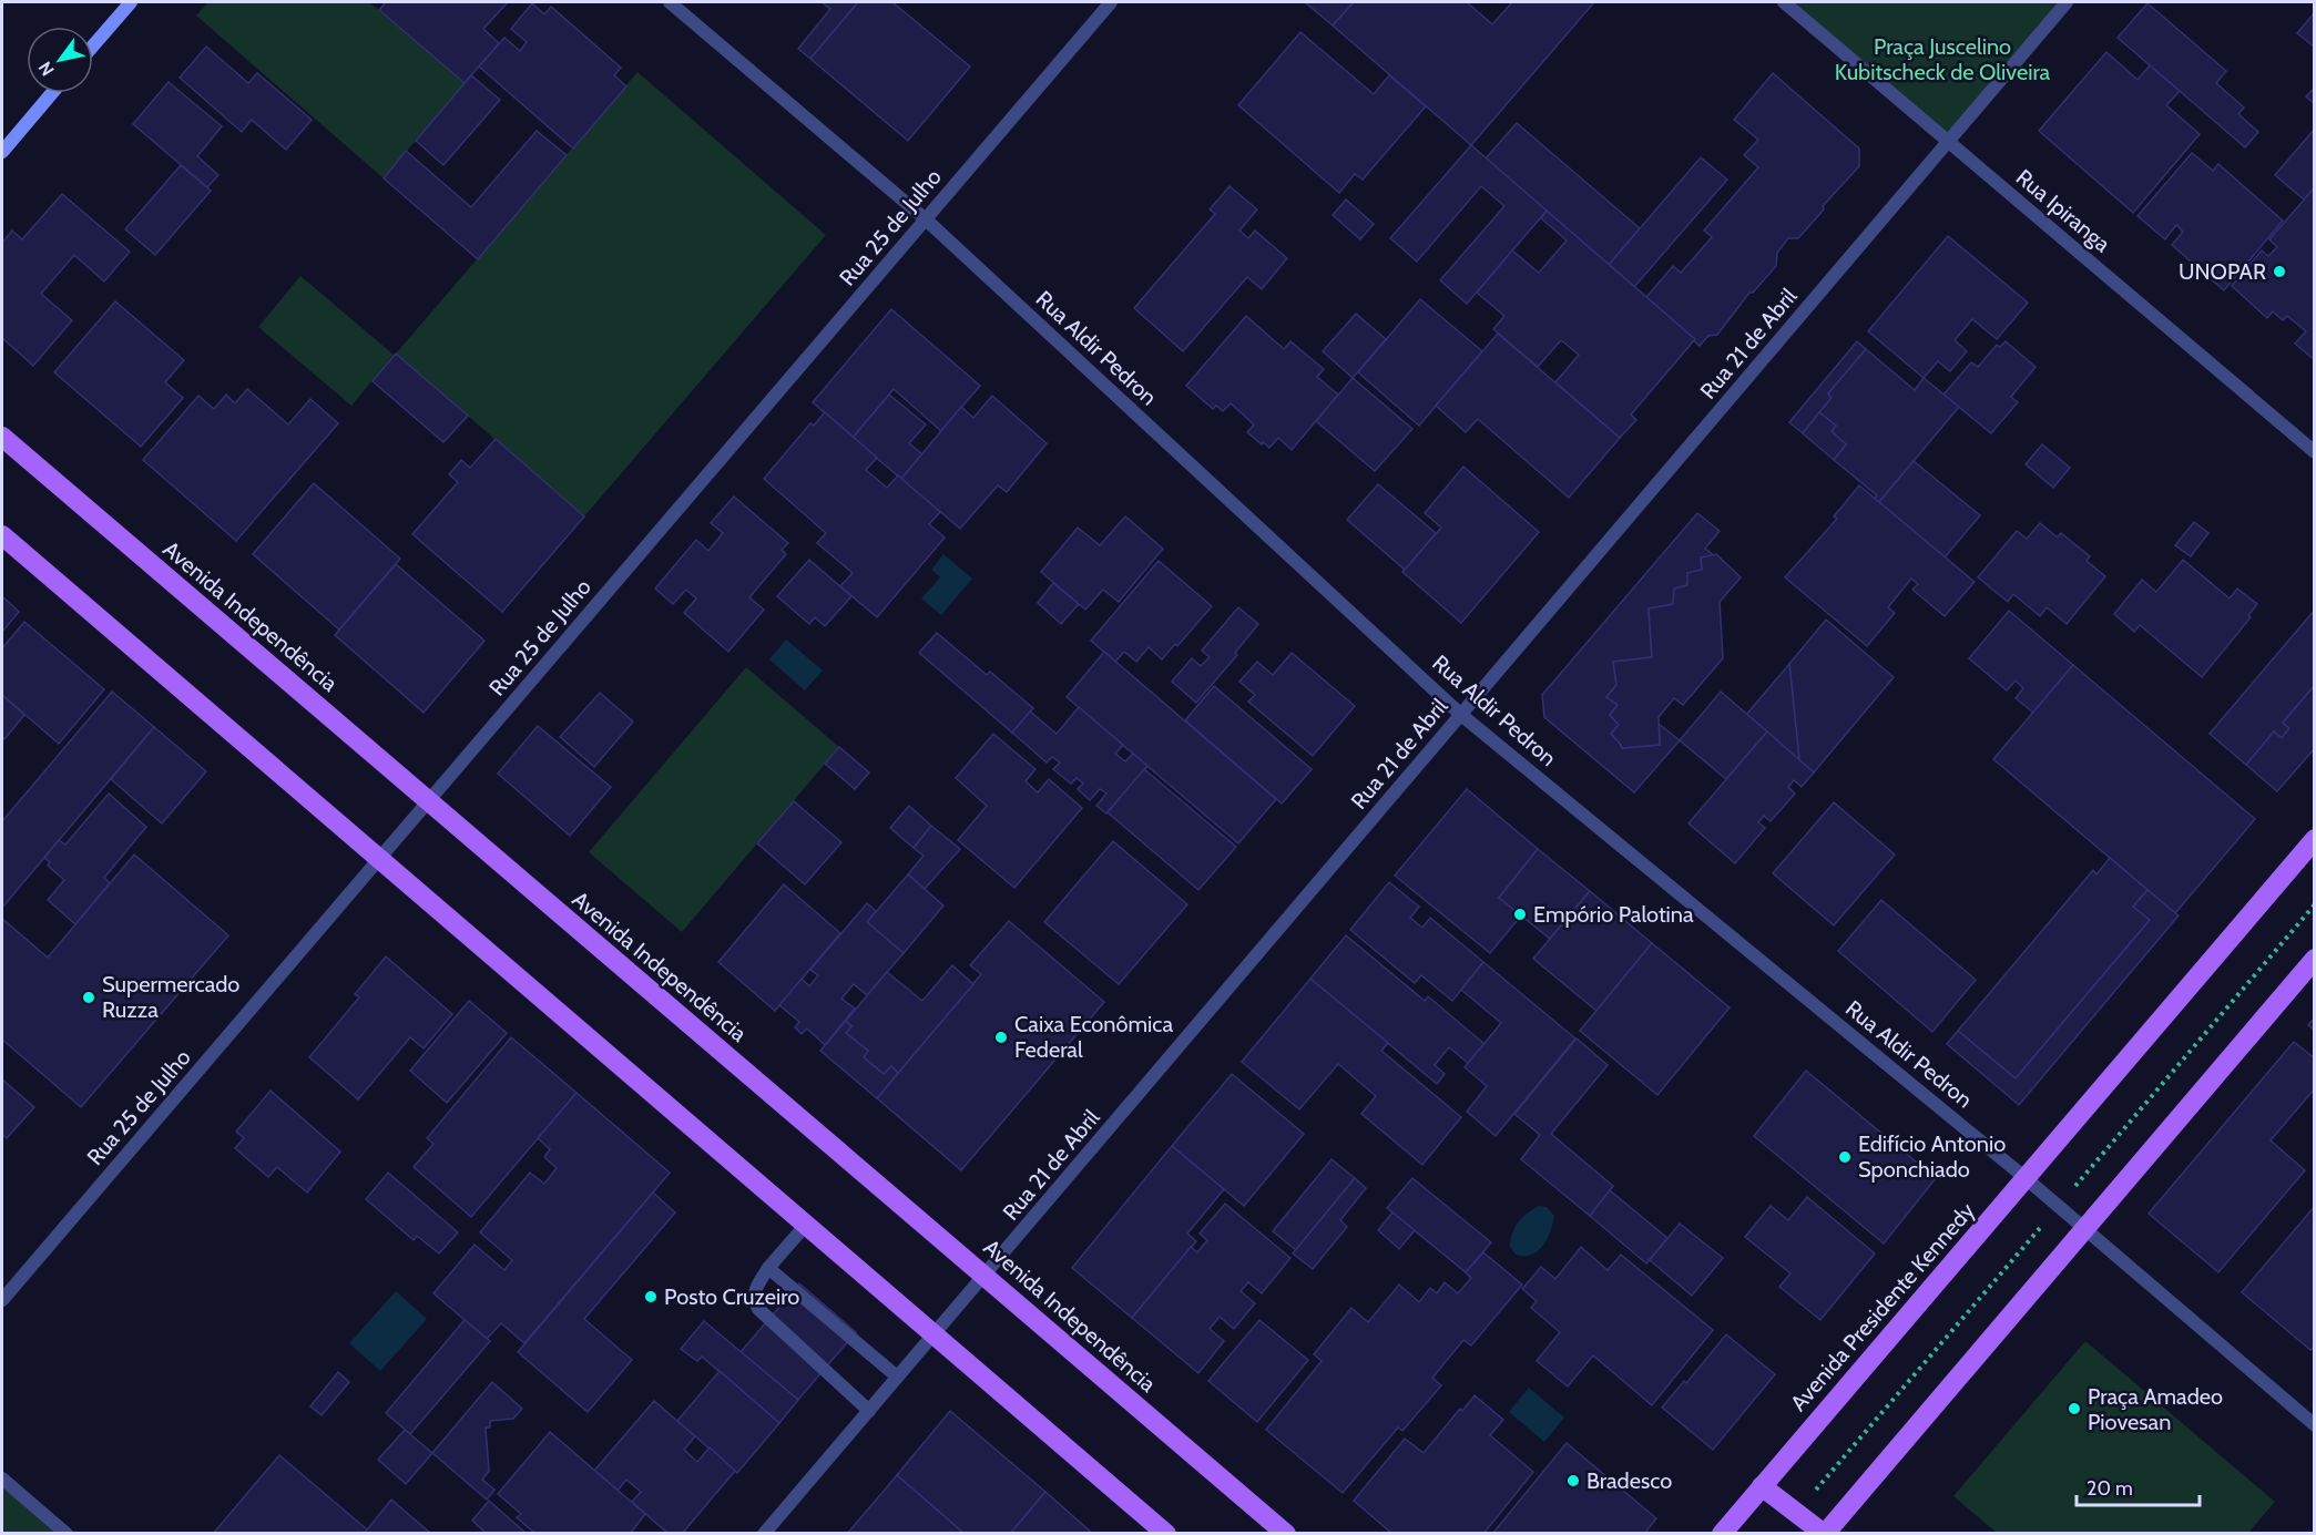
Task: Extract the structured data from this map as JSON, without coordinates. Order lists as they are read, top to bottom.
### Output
{
  "streets": {
    "main road": ["Avenida Independência", "Avenida Presidente Kennedy"],
    "street": [
      "Rua Ipiranga",
      "Rua 25 de Julho",
      "Rua 21 de Abril",
      "Rua Aldir Pedron"
    ]
  },
  "crossings": [
    ["Rua Ipiranga", "Rua 21 de Abril"],
    ["Rua 25 de Julho", "Rua Aldir Pedron"],
    ["Rua 25 de Julho", "Avenida Independência"],
    ["Rua 21 de Abril", "Rua Aldir Pedron"],
    ["Rua 21 de Abril", "Avenida Independência"],
    ["Rua Aldir Pedron", "Avenida Presidente Kennedy"]
  ],
  "parks": ["Praça Juscelino Kubitscheck de Oliveira"],
  "places": [
    "UNOPAR",
    "Empório Palotina",
    "Supermercado Ruzza",
    "Caixa Econômica Federal",
    "Edifício Antonio Sponchiado",
    "Posto Cruzeiro",
    "Praça Amadeo Piovesan",
    "Bradesco"
  ],
  "scale_bar": "20 m",
  "north": "bottom left"
}
